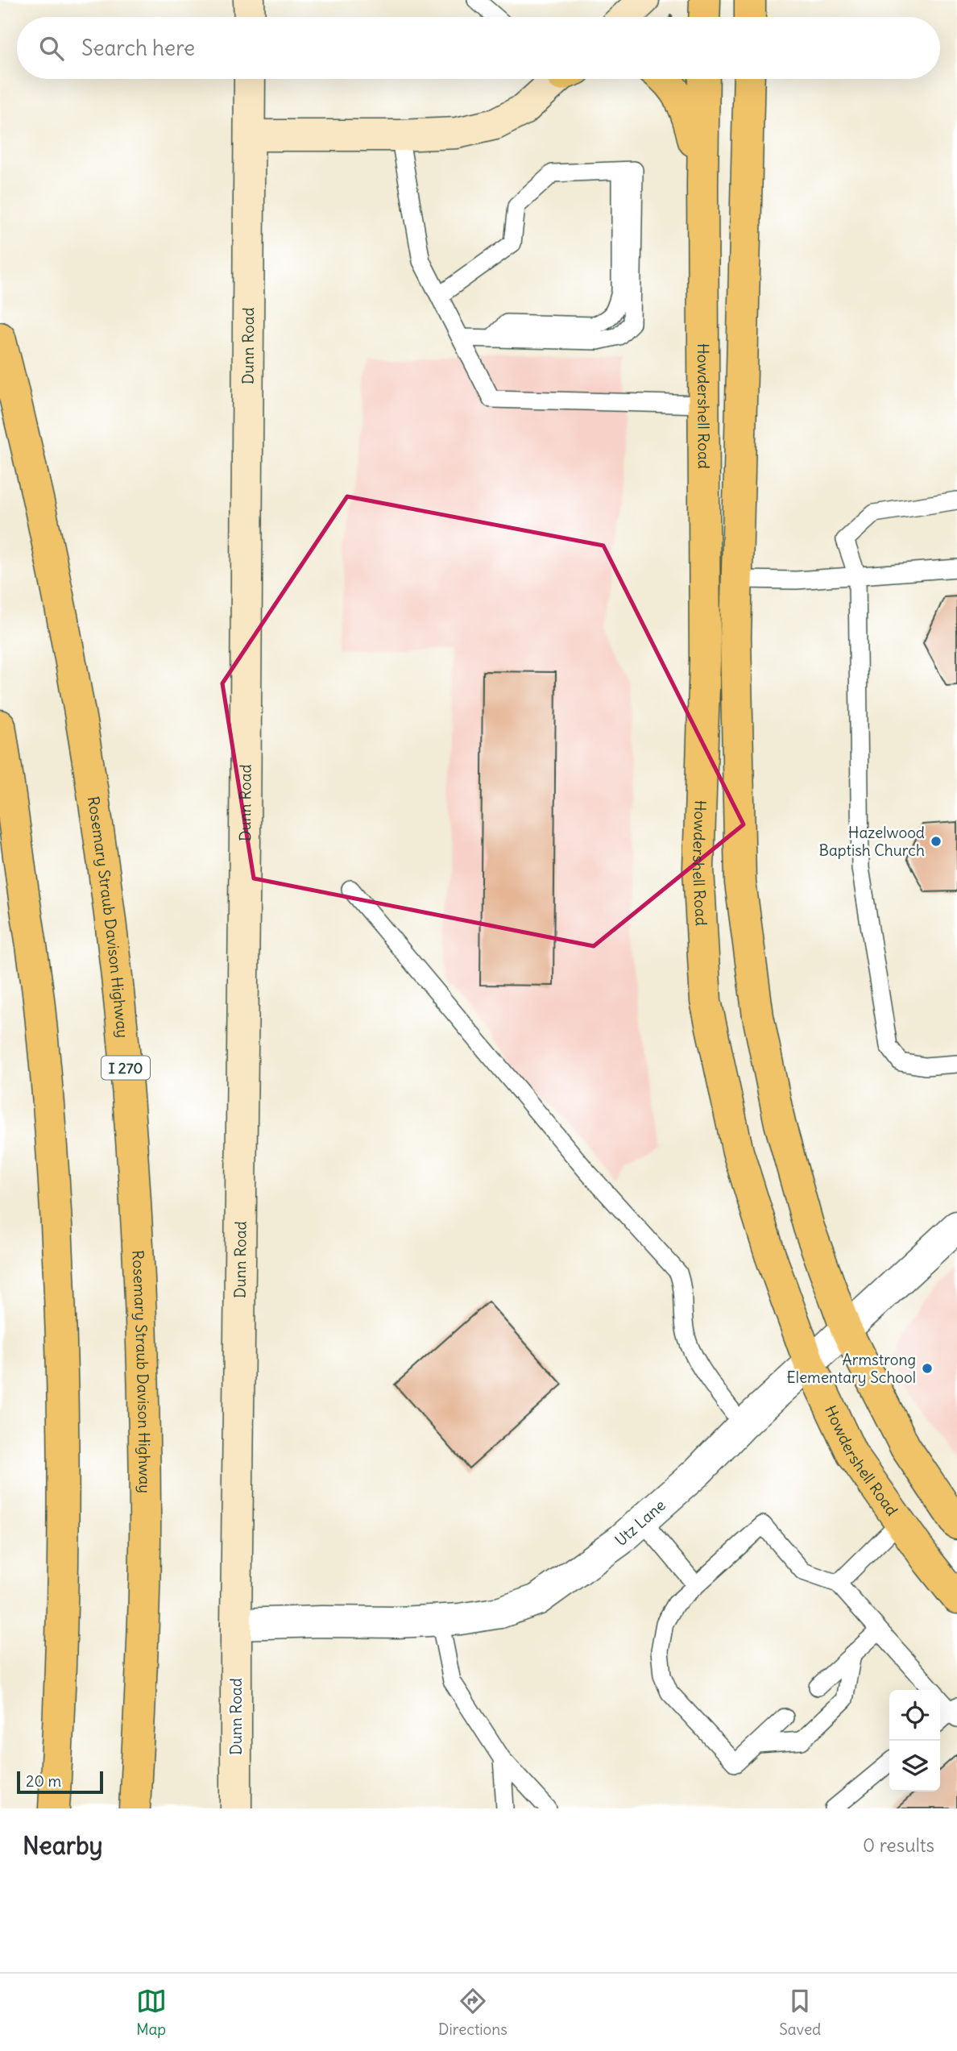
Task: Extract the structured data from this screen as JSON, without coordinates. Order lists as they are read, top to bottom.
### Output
{
  "streets": {
    "main road": ["Howdershell Road", "Rosemary Straub Davison Highway", "I 270"],
    "street": ["Dunn Road", "Utz Lane"]
  },
  "crossings": [
    ["Dunn Road", "Utz Lane"],
    ["Howdershell Road", "Utz Lane"]
  ],
  "places": ["Hazelwood Baptish Church", "Armstrong Elementary School"],
  "scale_bar": "20 m",
  "page": {
    "search": "Search here",
    "scale": "20 m",
    "heading": ["Nearby", "0 results"],
    "nav": ["Map", "Directions", "Saved"]
  }
}
